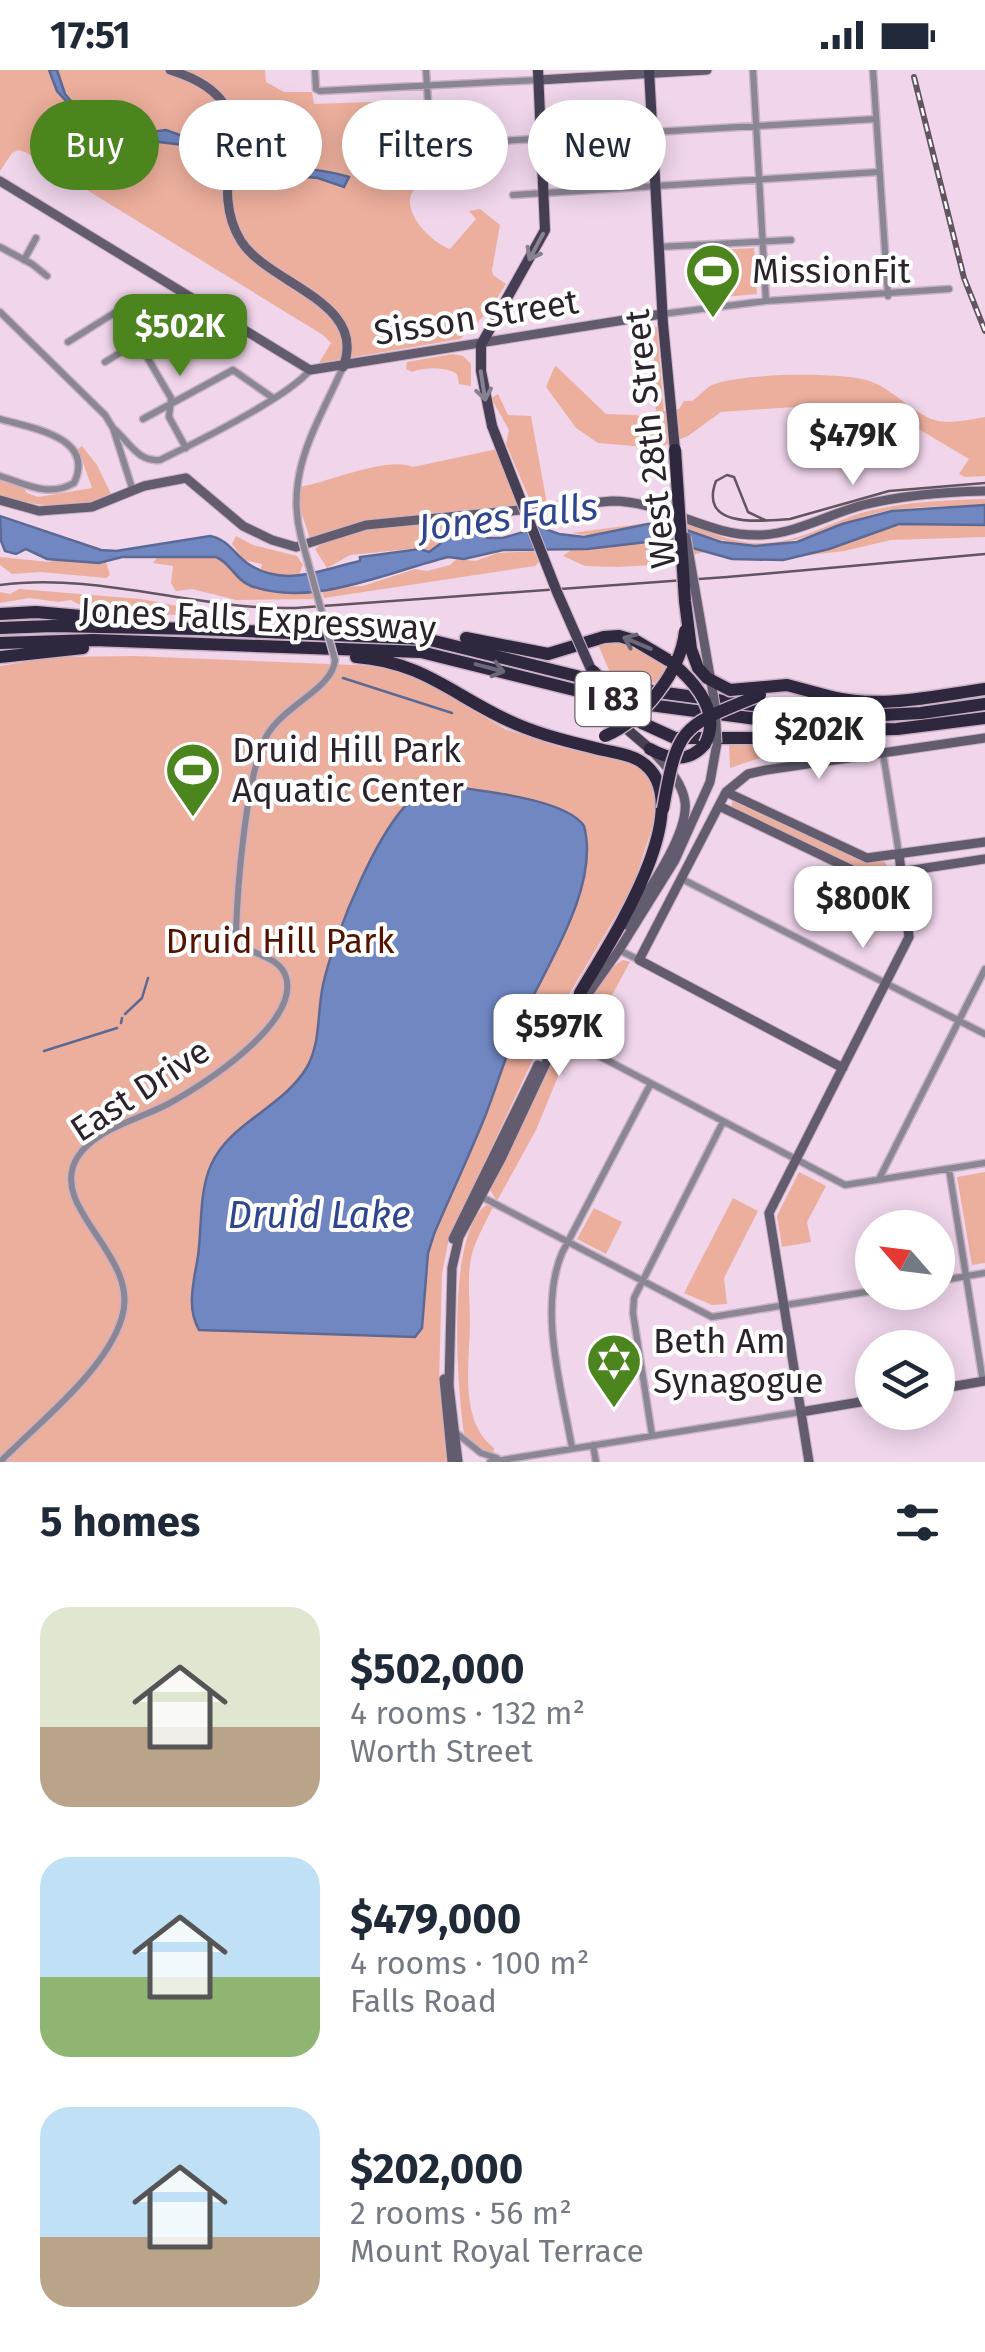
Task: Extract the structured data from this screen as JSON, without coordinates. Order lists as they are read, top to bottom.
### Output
{
  "streets": {
    "highway": ["Jones Falls Expressway", "I 83"],
    "main road": ["West 28th Street"],
    "street": ["Sisson Street", "East Drive"]
  },
  "crossings": [
    ["Sisson Street", "West 28th Street"],
    ["Jones Falls Expressway", "I 83"],
    ["Jones Falls Expressway", "East Drive"]
  ],
  "water": ["Jones Falls", "Druid Lake"],
  "parks": ["Druid Hill Park"],
  "places": {
    "sports": ["MissionFit", "Druid Hill Park Aquatic Center"],
    "synagogue": ["Beth Am Synagogue"]
  },
  "north": "top left",
  "page": {
    "status": "17:51",
    "chip": [
      "Buy",
      "Rent",
      "Filters",
      "New"
    ],
    "price": [
      "$502K",
      "$479K",
      "$202K",
      "$800K",
      "$597K"
    ],
    "heading": "5 homes",
    "list": [
      {
        "name": "$502,000",
        "note": "4 rooms · 132 m² · Worth Street"
      },
      {
        "name": "$479,000",
        "note": "4 rooms · 100 m² · Falls Road"
      },
      {
        "name": "$202,000",
        "note": "2 rooms · 56 m² · Mount Royal Terrace"
      }
    ]
  }
}
